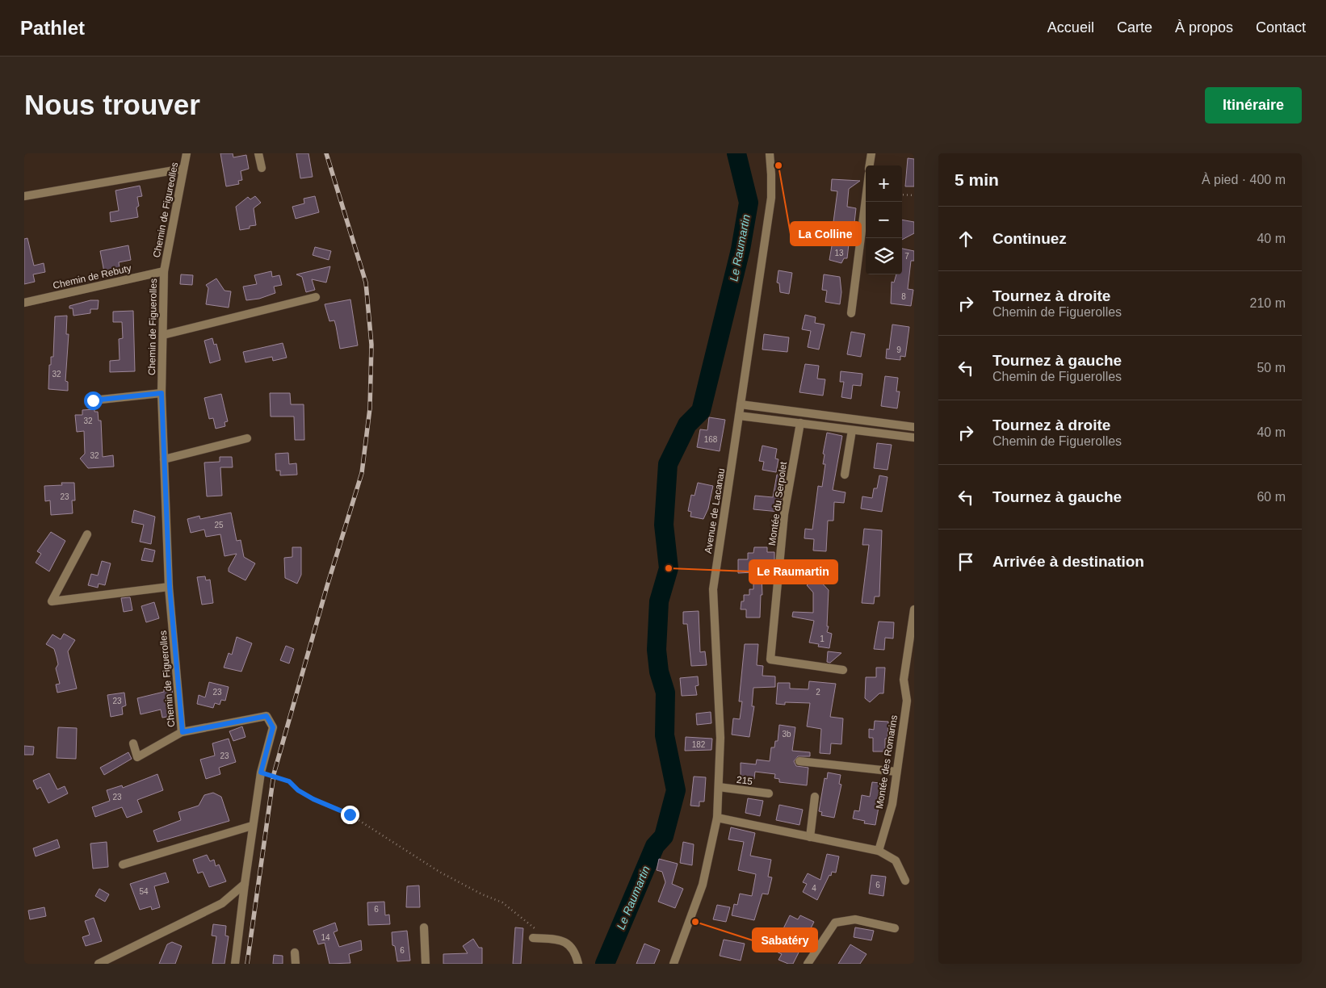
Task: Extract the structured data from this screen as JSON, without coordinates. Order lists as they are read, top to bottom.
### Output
{
  "streets": {
    "street": [
      "Chemin de Figureolles",
      "Chemin de Rebuty",
      "Chemin de Figuerolles",
      "Montée du Serpolet",
      "Avenue de Lacanau",
      "Montée des Romarins",
      "215"
    ]
  },
  "crossings": [
    ["Chemin de Figureolles", "Chemin de Rebuty"],
    ["Chemin de Figureolles", "Chemin de Figuerolles"],
    ["Chemin de Rebuty", "Chemin de Figuerolles"],
    ["Avenue de Lacanau", "215"]
  ],
  "water": ["Le Raumartin"],
  "places": ["La Colline", "Le Raumartin", "Sabatéry"],
  "house_numbers": [
    "13",
    "7",
    "8",
    "9",
    "32",
    "32",
    "168",
    "32",
    "23",
    "25",
    "1",
    "23",
    "2",
    "23",
    "3b",
    "182",
    "23",
    "23",
    "6",
    "4",
    "54",
    "6",
    "14",
    "6"
  ],
  "page": {
    "header": "Pathlet",
    "nav": [
      "Accueil",
      "Carte",
      "À propos",
      "Contact"
    ],
    "buttons": "Itinéraire",
    "title": "Nous trouver",
    "heading": ["5 min", "À pied · 400 m"],
    "map_buttons": ["+", "−"],
    "list": [
      ["Continuez", "40 m"],
      ["Tournez à droite", "Chemin de Figuerolles", "210 m"],
      ["Tournez à gauche", "Chemin de Figuerolles", "50 m"],
      ["Tournez à droite", "Chemin de Figuerolles", "40 m"],
      ["Tournez à gauche", "60 m"],
      "Arrivée à destination"
    ]
  }
}
